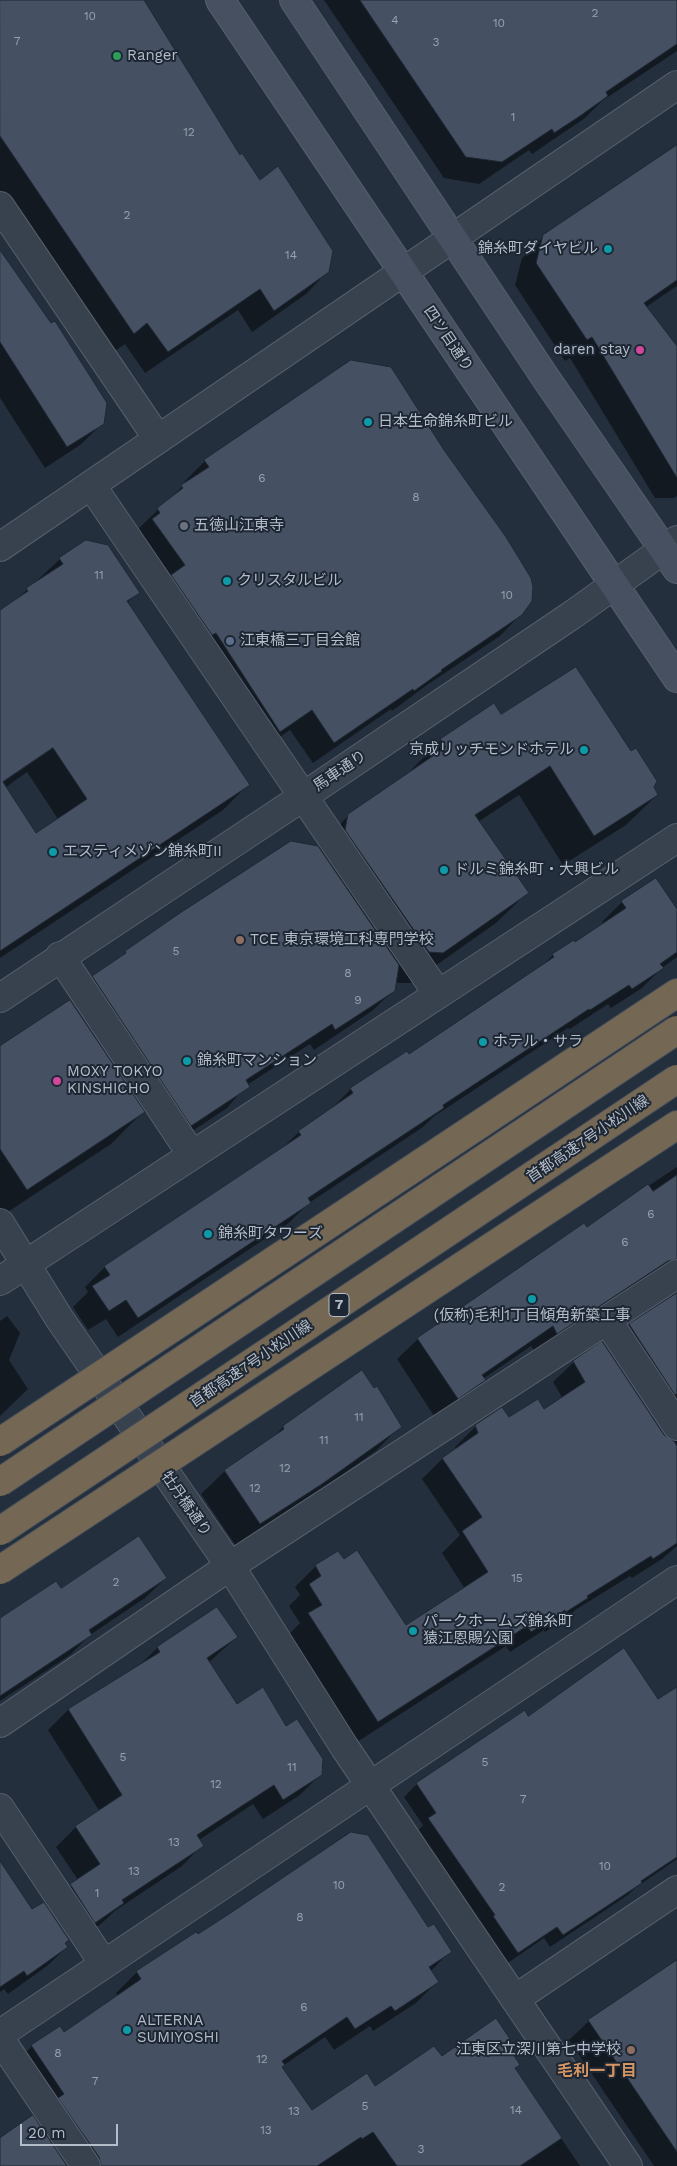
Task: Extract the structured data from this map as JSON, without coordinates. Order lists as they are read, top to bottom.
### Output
{
  "streets": {
    "highway": ["首都高速7号小松川線", "7"],
    "main road": ["四ツ目通り"],
    "street": ["馬車通り", "牡丹橋通り"]
  },
  "crossings": [
    ["四ツ目通り", "馬車通り"]
  ],
  "districts": ["毛利一丁目"],
  "places": [
    "Ranger",
    "錦糸町ダイヤビル",
    "daren stay",
    "日本生命錦糸町ビル",
    "五徳山江東寺",
    "クリスタルビル",
    "江東橋三丁目会館",
    "京成リッチモンドホテル",
    "エスティメゾン錦糸町II",
    "ドルミ錦糸町・大興ビル",
    "TCE 東京環境工科専門学校",
    "ホテル・サラ",
    "錦糸町マンション",
    "MOXY TOKYO KINSHICHO",
    "錦糸町タワーズ",
    "(仮称)毛利1丁目傾角新築工事",
    "パークホームズ錦糸町 猿江恩賜公園",
    "ALTERNA SUMIYOSHI",
    "江東区立深川第七中学校"
  ],
  "house_numbers": [
    "2",
    "10",
    "4",
    "10",
    "7",
    "3",
    "1",
    "12",
    "2",
    "14",
    "6",
    "8",
    "11",
    "10",
    "5",
    "8",
    "9",
    "6",
    "6",
    "11",
    "11",
    "12",
    "12",
    "15",
    "2",
    "5",
    "5",
    "11",
    "12",
    "7",
    "13",
    "10",
    "13",
    "10",
    "2",
    "1",
    "8",
    "6",
    "8",
    "12",
    "7",
    "5",
    "14",
    "13",
    "13",
    "3"
  ],
  "scale_bar": "20 m"
}
